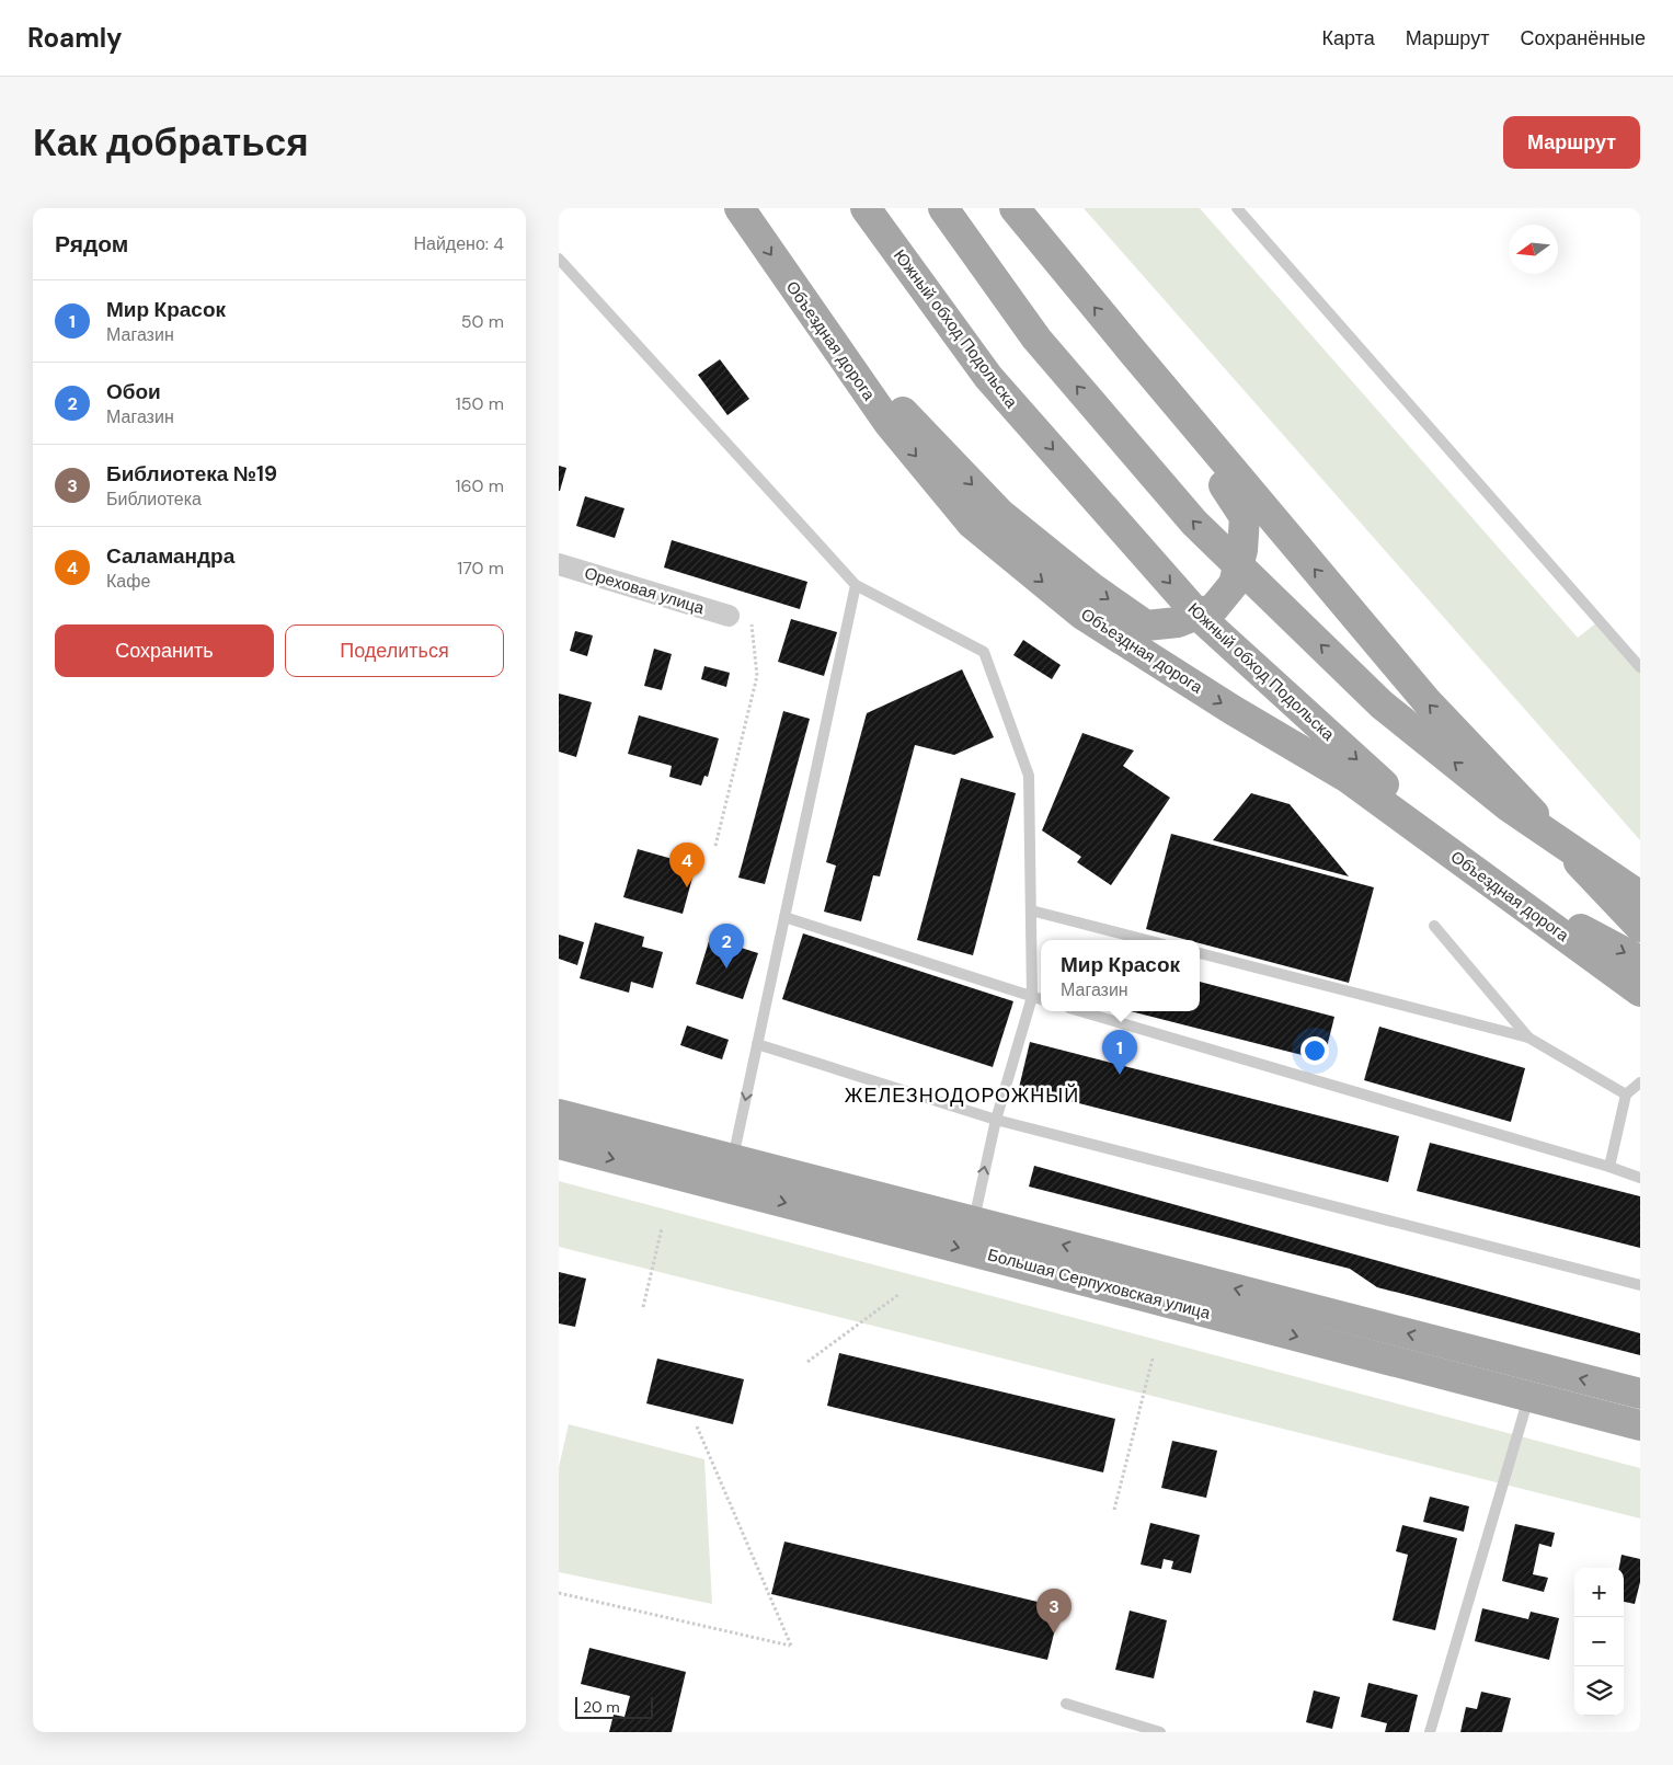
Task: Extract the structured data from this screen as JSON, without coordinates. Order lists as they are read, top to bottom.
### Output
{
  "streets": {
    "main road": ["Южный обход Подольска", "Объездная дорога", "Большая Серпуховская улица"],
    "street": ["Ореховая улица"]
  },
  "districts": ["ЖЕЛЕЗНОДОРОЖНЫЙ"],
  "scale_bar": "20 m",
  "north": "left",
  "page": {
    "header": "Roamly",
    "nav": ["Карта", "Маршрут", "Сохранённые"],
    "buttons": [
      "Маршрут",
      ["Сохранить", "Поделиться"]
    ],
    "title": "Как добраться",
    "heading": ["Рядом", "Найдено: 4"],
    "list": [
      {
        "mark": "1",
        "name": "Мир Красок",
        "note": "Магазин",
        "value": "50 m"
      },
      {
        "mark": "2",
        "name": "Обои",
        "note": "Магазин",
        "value": "150 m"
      },
      {
        "mark": "3",
        "name": "Библиотека №19",
        "note": "Библиотека",
        "value": "160 m"
      },
      {
        "mark": "4",
        "name": "Саламандра",
        "note": "Кафе",
        "value": "170 m"
      }
    ],
    "pins": [
      "4",
      "2",
      "1",
      "3"
    ],
    "popup": ["Мир Красок", "Магазин"],
    "map_buttons": ["+", "−"],
    "scale": "20 m"
  }
}
